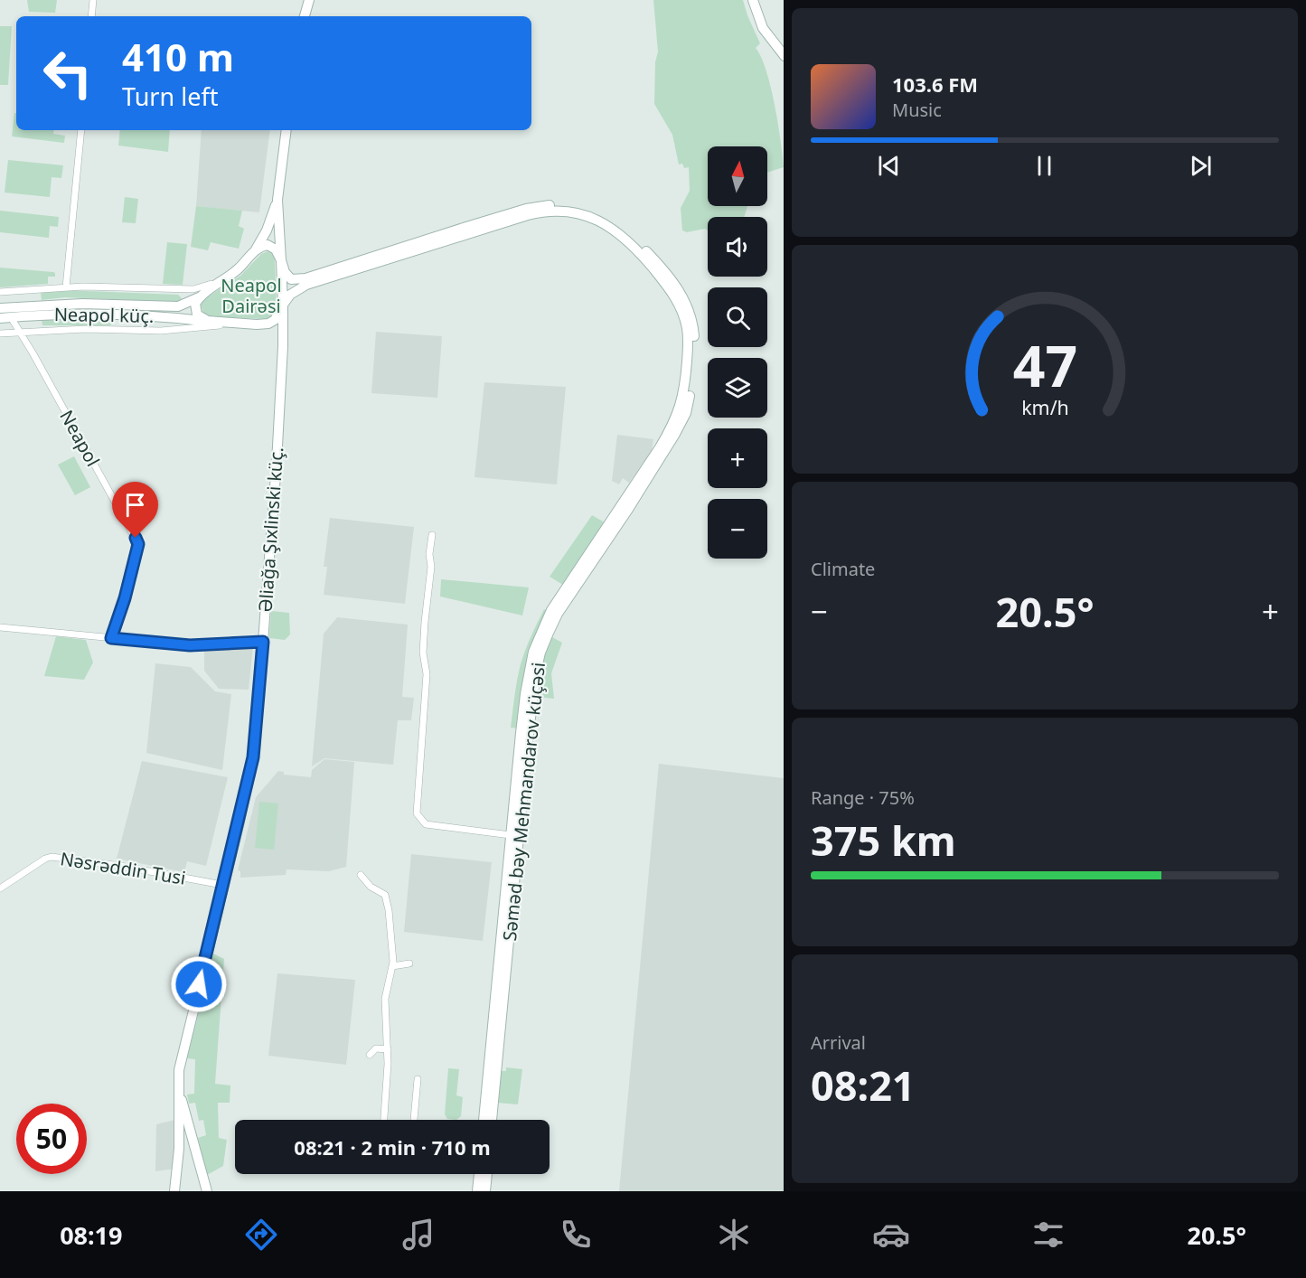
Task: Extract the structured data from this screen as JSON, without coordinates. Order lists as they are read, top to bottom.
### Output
{
  "streets": {
    "main road": ["Neapol küç.", "Əliağa Şıxlinski küç.", "Səməd bəy Mehmandarov küçəsi"],
    "street": ["Neapol", "Nəsrəddin Tusi"]
  },
  "crossings": [
    ["Neapol küç.", "Neapol"],
    ["Neapol küç.", "Əliağa Şıxlinski küç."],
    ["Neapol küç.", "Səməd bəy Mehmandarov küçəsi"],
    ["Əliağa Şıxlinski küç.", "Səməd bəy Mehmandarov küçəsi"],
    ["Əliağa Şıxlinski küç.", "Nəsrəddin Tusi"]
  ],
  "parks": ["Neapol Dairəsi"],
  "north": "top",
  "page": {
    "turn": ["410 m", "Turn left"],
    "song": ["103.6 FM", "Music"],
    "map_buttons": ["+", "−"],
    "tile": [
      "Climate",
      ["Range · 75%", "375 km"],
      ["Arrival", "08:21"]
    ],
    "heat": ["−", "20.5°", "+"],
    "limit": "50",
    "trip": "08:21 · 2 min · 710 m",
    "tabs": ["08:19", "20.5°"],
    "gauge": ["47", "km/h"]
  }
}
